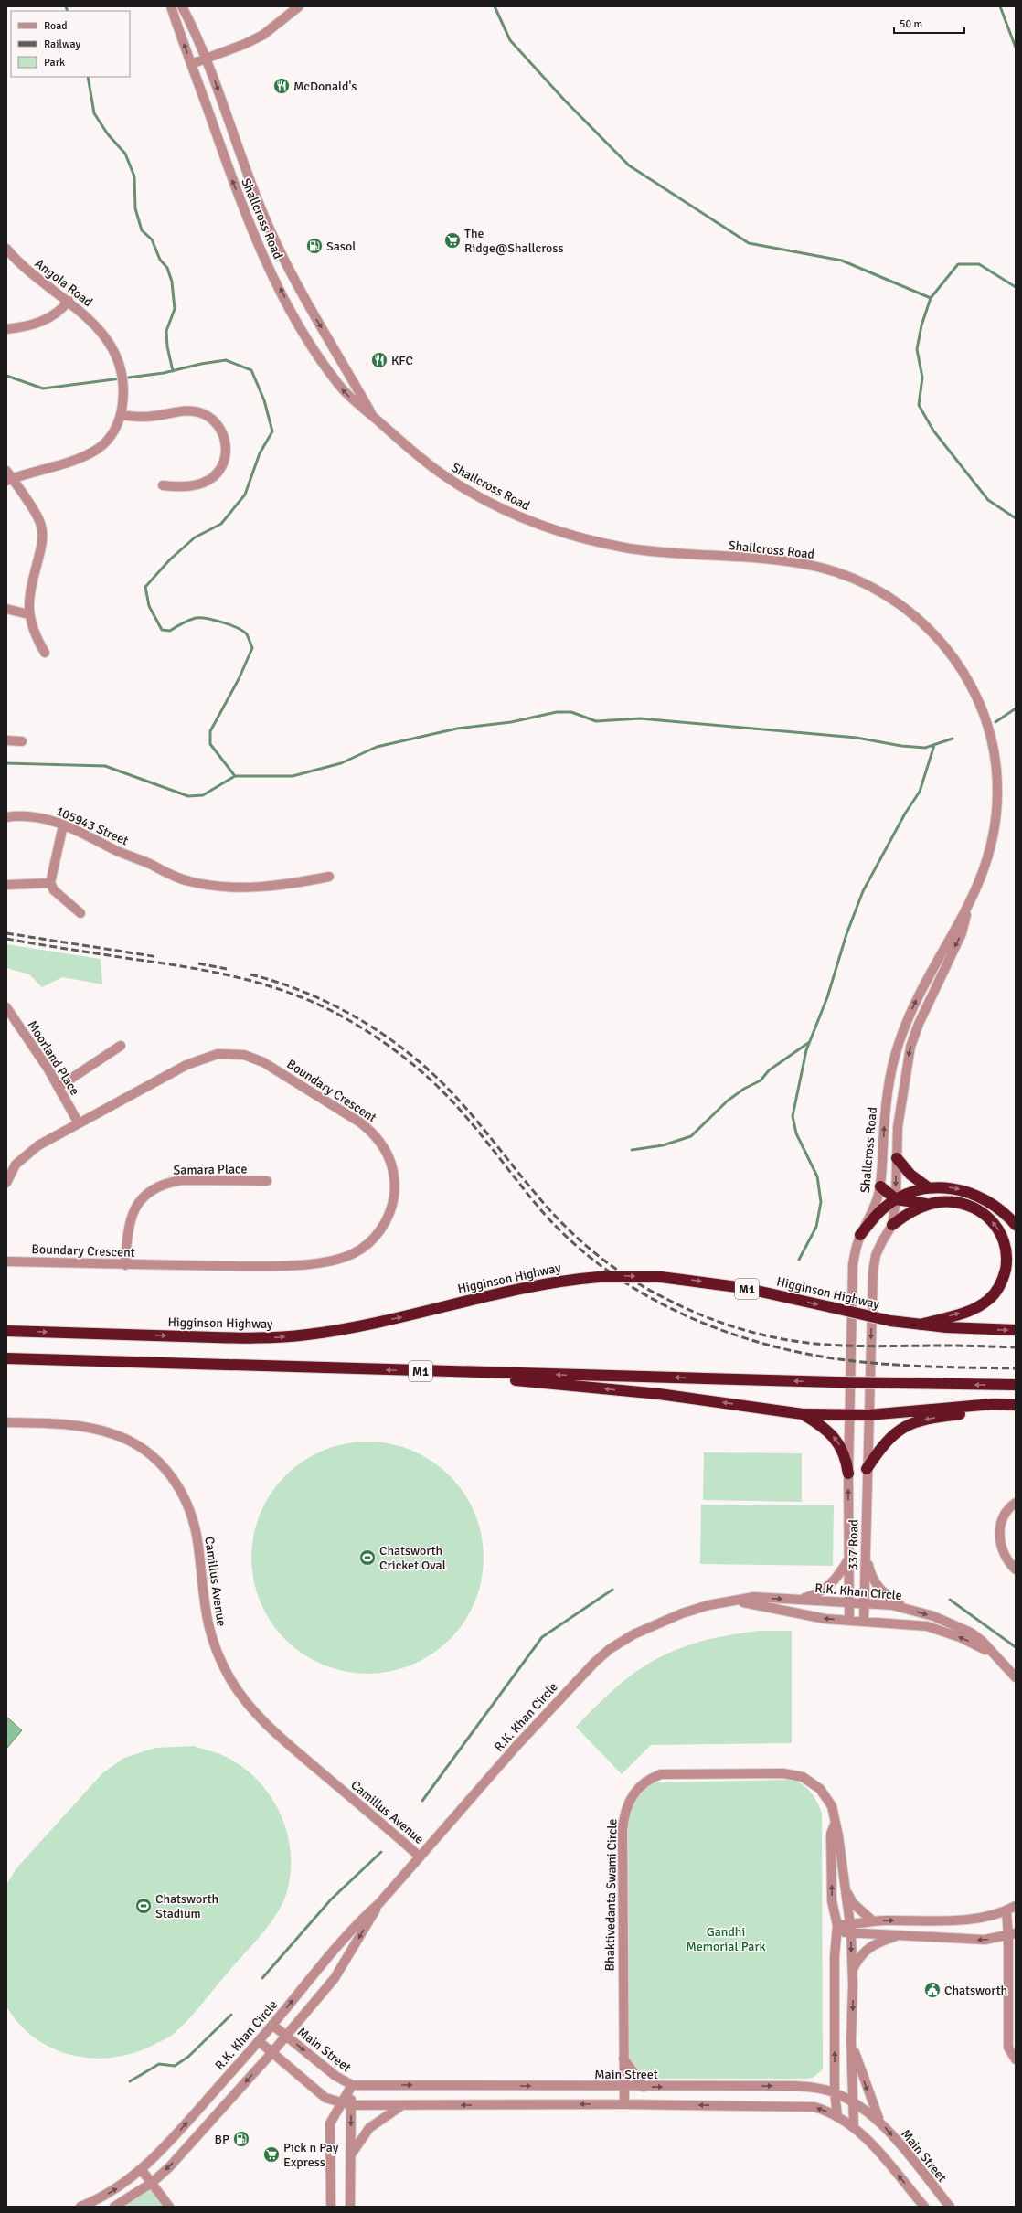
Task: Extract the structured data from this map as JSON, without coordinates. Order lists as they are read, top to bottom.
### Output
{
  "streets": {
    "highway": ["Higginson Highway", "M1"],
    "street": [
      "Shallcross Road",
      "Angola Road",
      "105943 Street",
      "Moorland Place",
      "Boundary Crescent",
      "Samara Place",
      "337 Road",
      "Camillus Avenue",
      "R.K. Khan Circle",
      "Bhaktivedanta Swami Circle",
      "Main Street"
    ]
  },
  "crossings": [
    ["Shallcross Road", "337 Road"],
    ["Moorland Place", "Boundary Crescent"],
    ["Boundary Crescent", "Samara Place"],
    ["337 Road", "R.K. Khan Circle"],
    ["Camillus Avenue", "R.K. Khan Circle"],
    ["R.K. Khan Circle", "Main Street"],
    ["Bhaktivedanta Swami Circle", "Main Street"]
  ],
  "parks": ["Gandhi Memorial Park"],
  "places": {
    "restaurant": ["McDonald's", "KFC"],
    "supermarket": ["The Ridge@Shallcross", "Pick n Pay Express"],
    "fuel station": ["Sasol", "BP"],
    "sports": ["Chatsworth Cricket Oval", "Chatsworth Stadium"],
    "public building": ["Chatsworth"]
  },
  "legend": ["Road", "Railway", "Park"],
  "scale_bar": "50 m"
}
